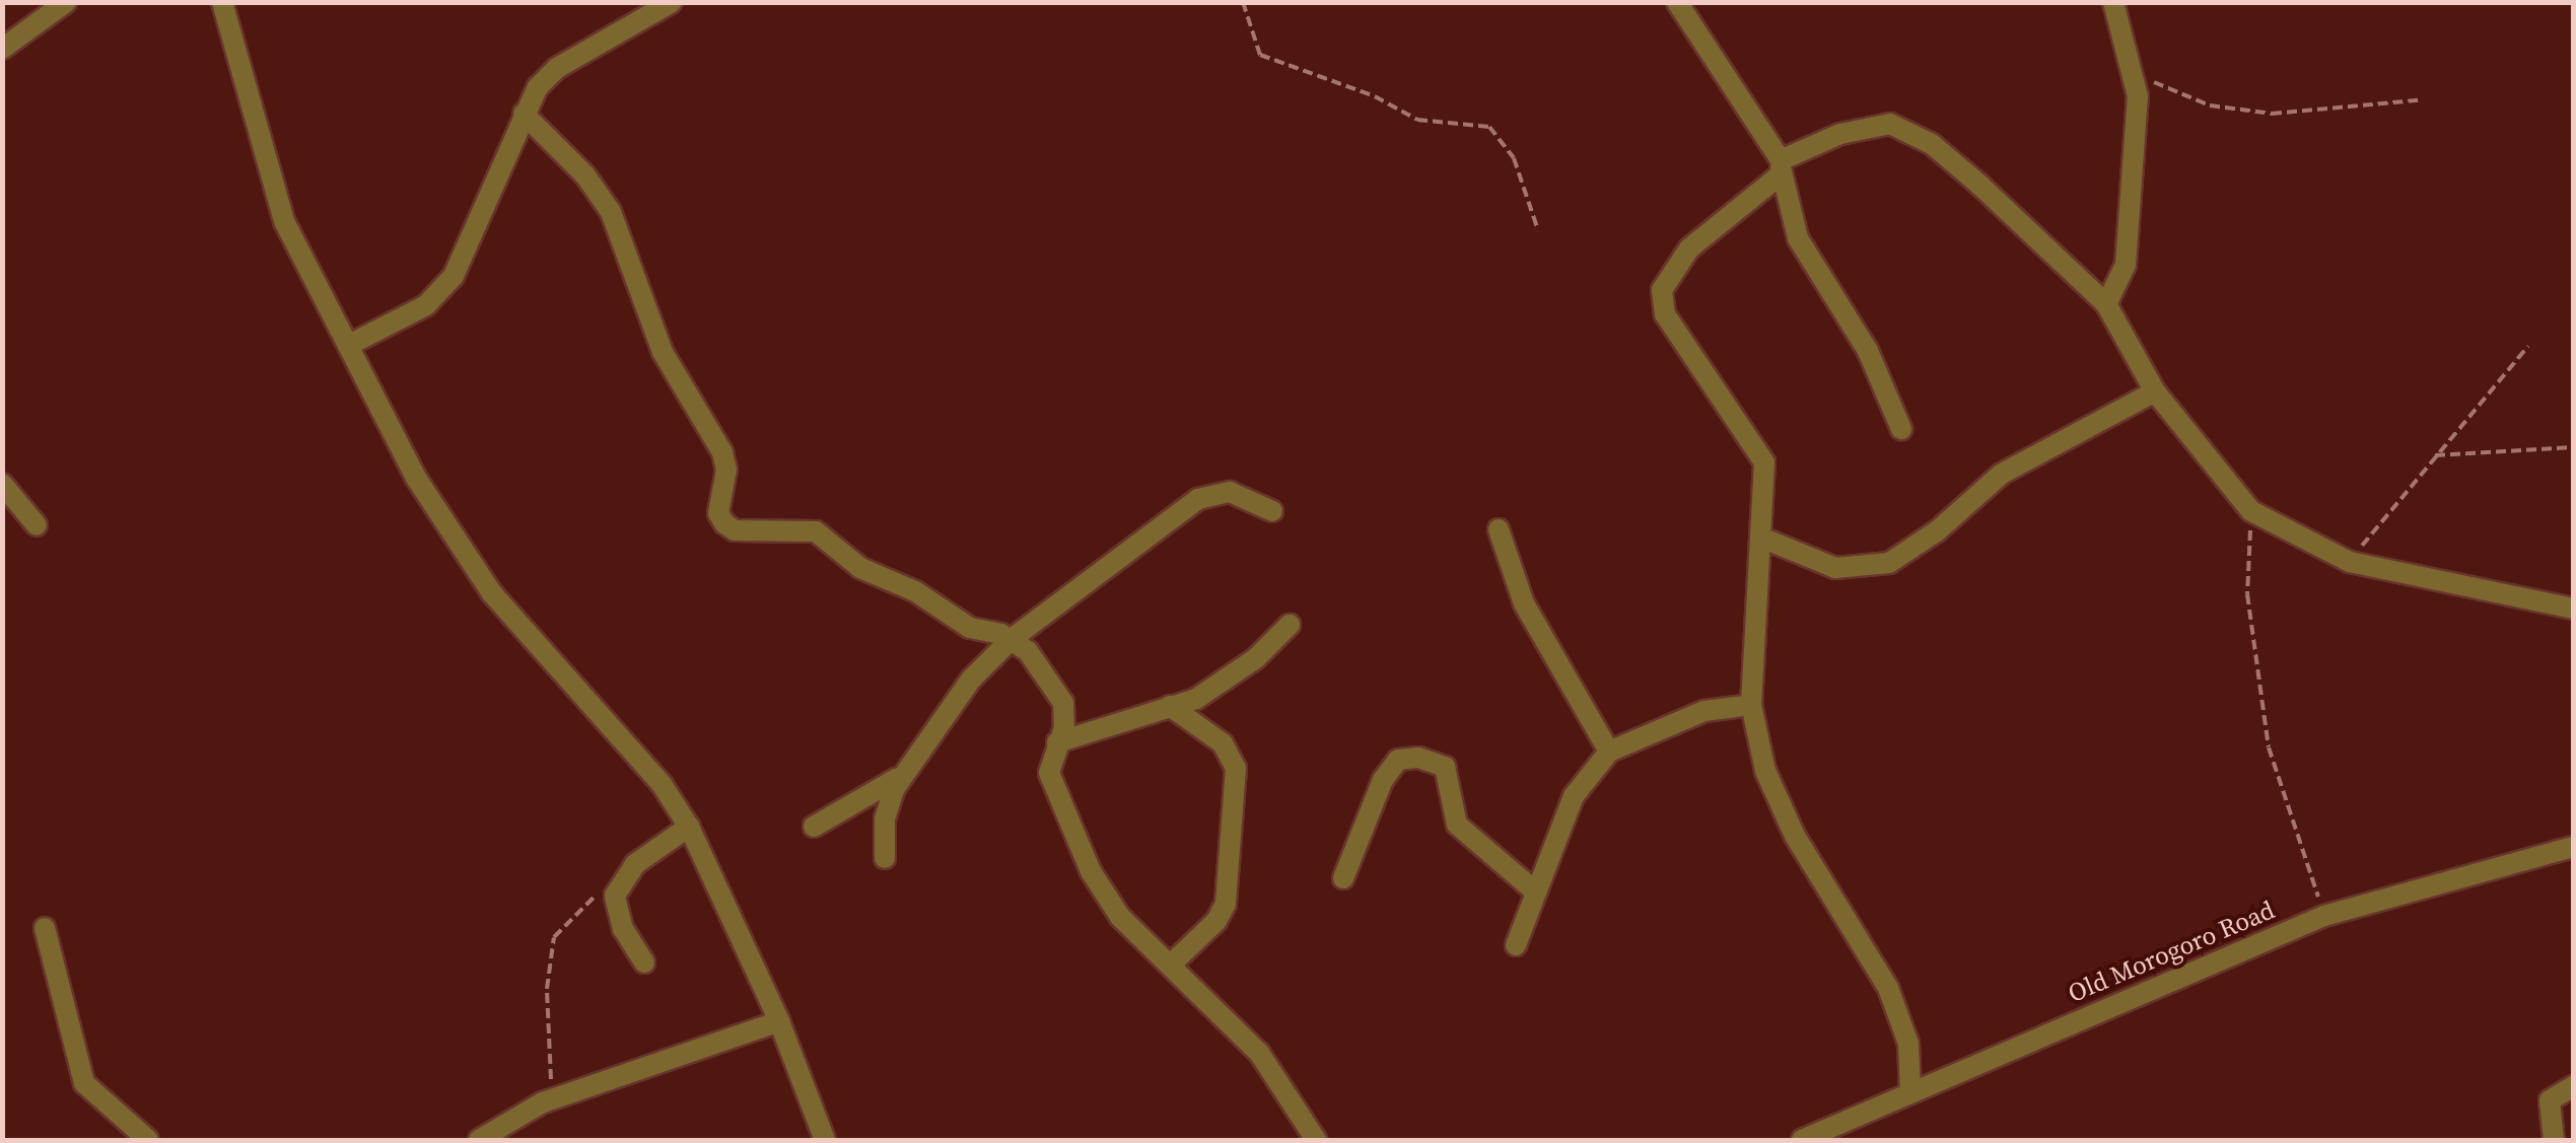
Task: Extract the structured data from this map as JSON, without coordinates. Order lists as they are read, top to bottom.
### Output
{
  "streets": {
    "street": ["Old Morogoro Road"]
  }
}
